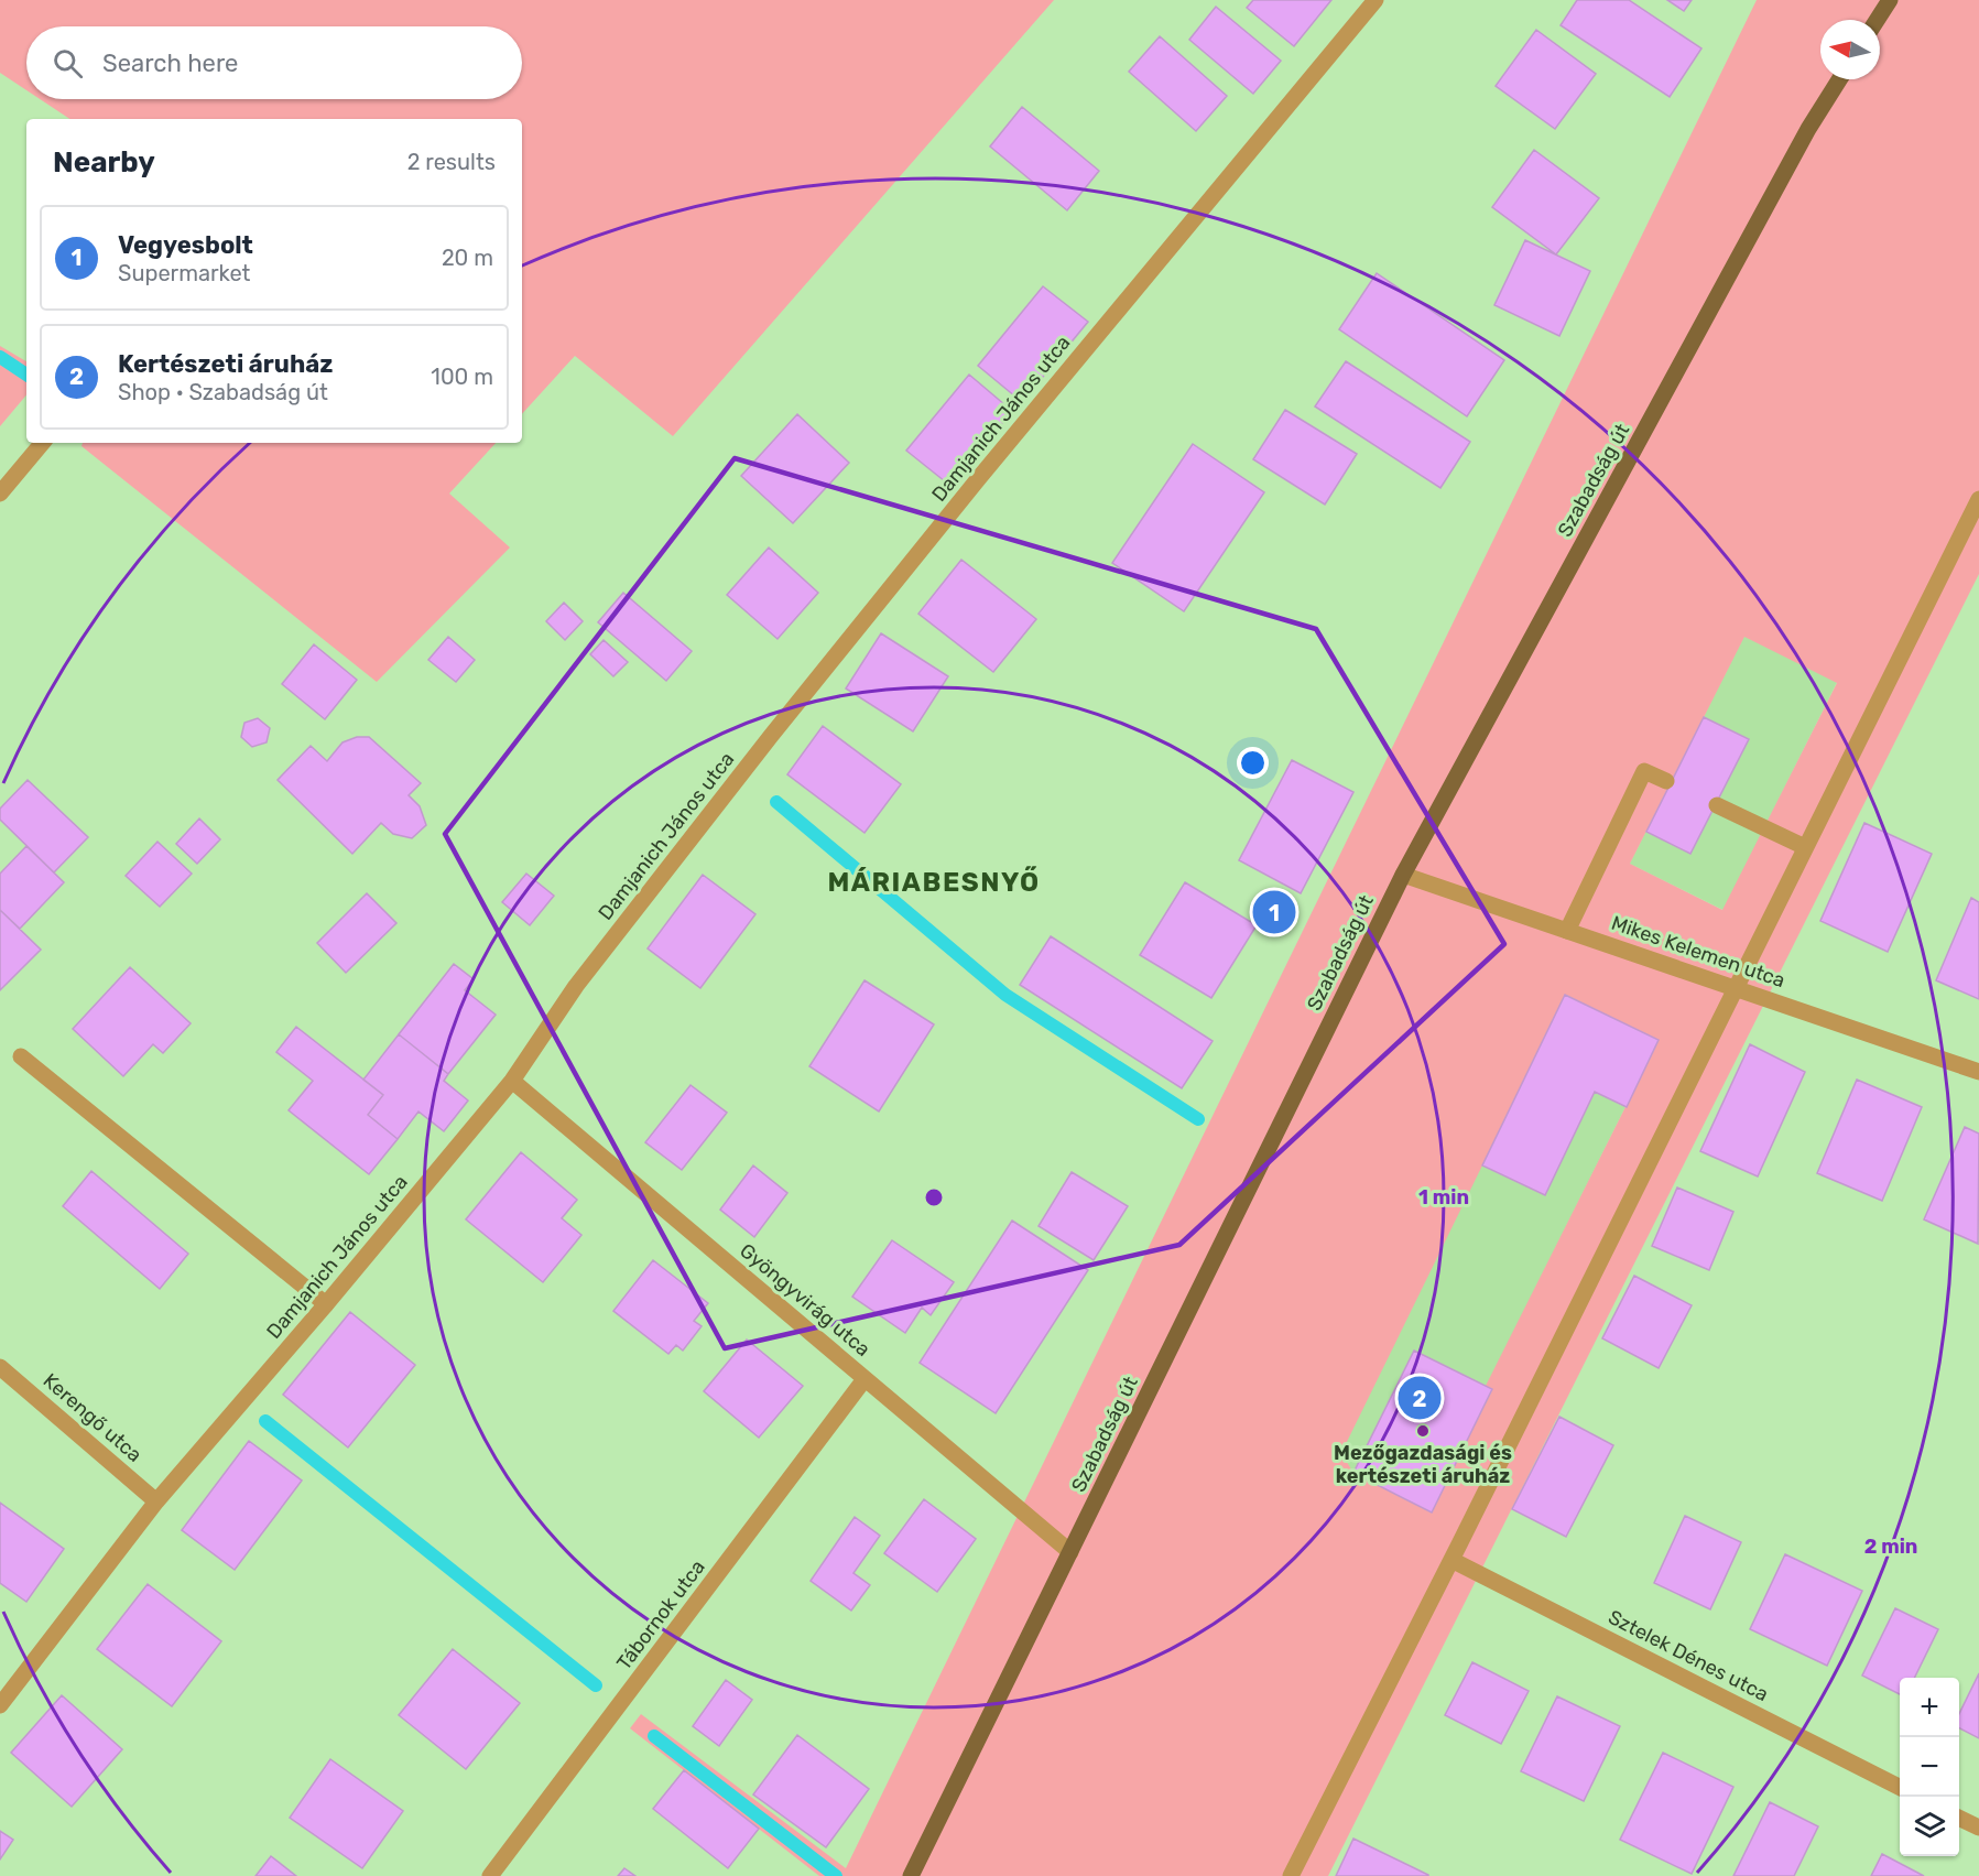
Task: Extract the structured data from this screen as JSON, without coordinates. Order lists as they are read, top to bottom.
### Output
{
  "streets": {
    "main road": ["Szabadság út"],
    "street": [
      "Damjanich János utca",
      "Mikes Kelemen utca",
      "Gyöngyvirág utca",
      "Kerengő utca",
      "Tábornok utca",
      "Sztelek Dénes utca"
    ]
  },
  "crossings": [
    ["Damjanich János utca", "Gyöngyvirág utca"],
    ["Damjanich János utca", "Kerengő utca"],
    ["Szabadság út", "Mikes Kelemen utca"],
    ["Szabadság út", "Gyöngyvirág utca"],
    ["Gyöngyvirág utca", "Tábornok utca"]
  ],
  "districts": ["MÁRIABESNYŐ"],
  "places": ["Mezőgazdasági és kertészeti áruház"],
  "north": "left",
  "page": {
    "search": "Search here",
    "heading": ["Nearby", "2 results"],
    "list": [
      {
        "mark": "1",
        "name": "Vegyesbolt",
        "note": "Supermarket",
        "value": "20 m"
      },
      {
        "mark": "2",
        "name": "Kertészeti áruház",
        "note": "Shop · Szabadság út",
        "value": "100 m"
      }
    ],
    "pins": ["1", "2"],
    "map_buttons": ["+", "−"]
  },
  "rings": ["1 min", "2 min"]
}
